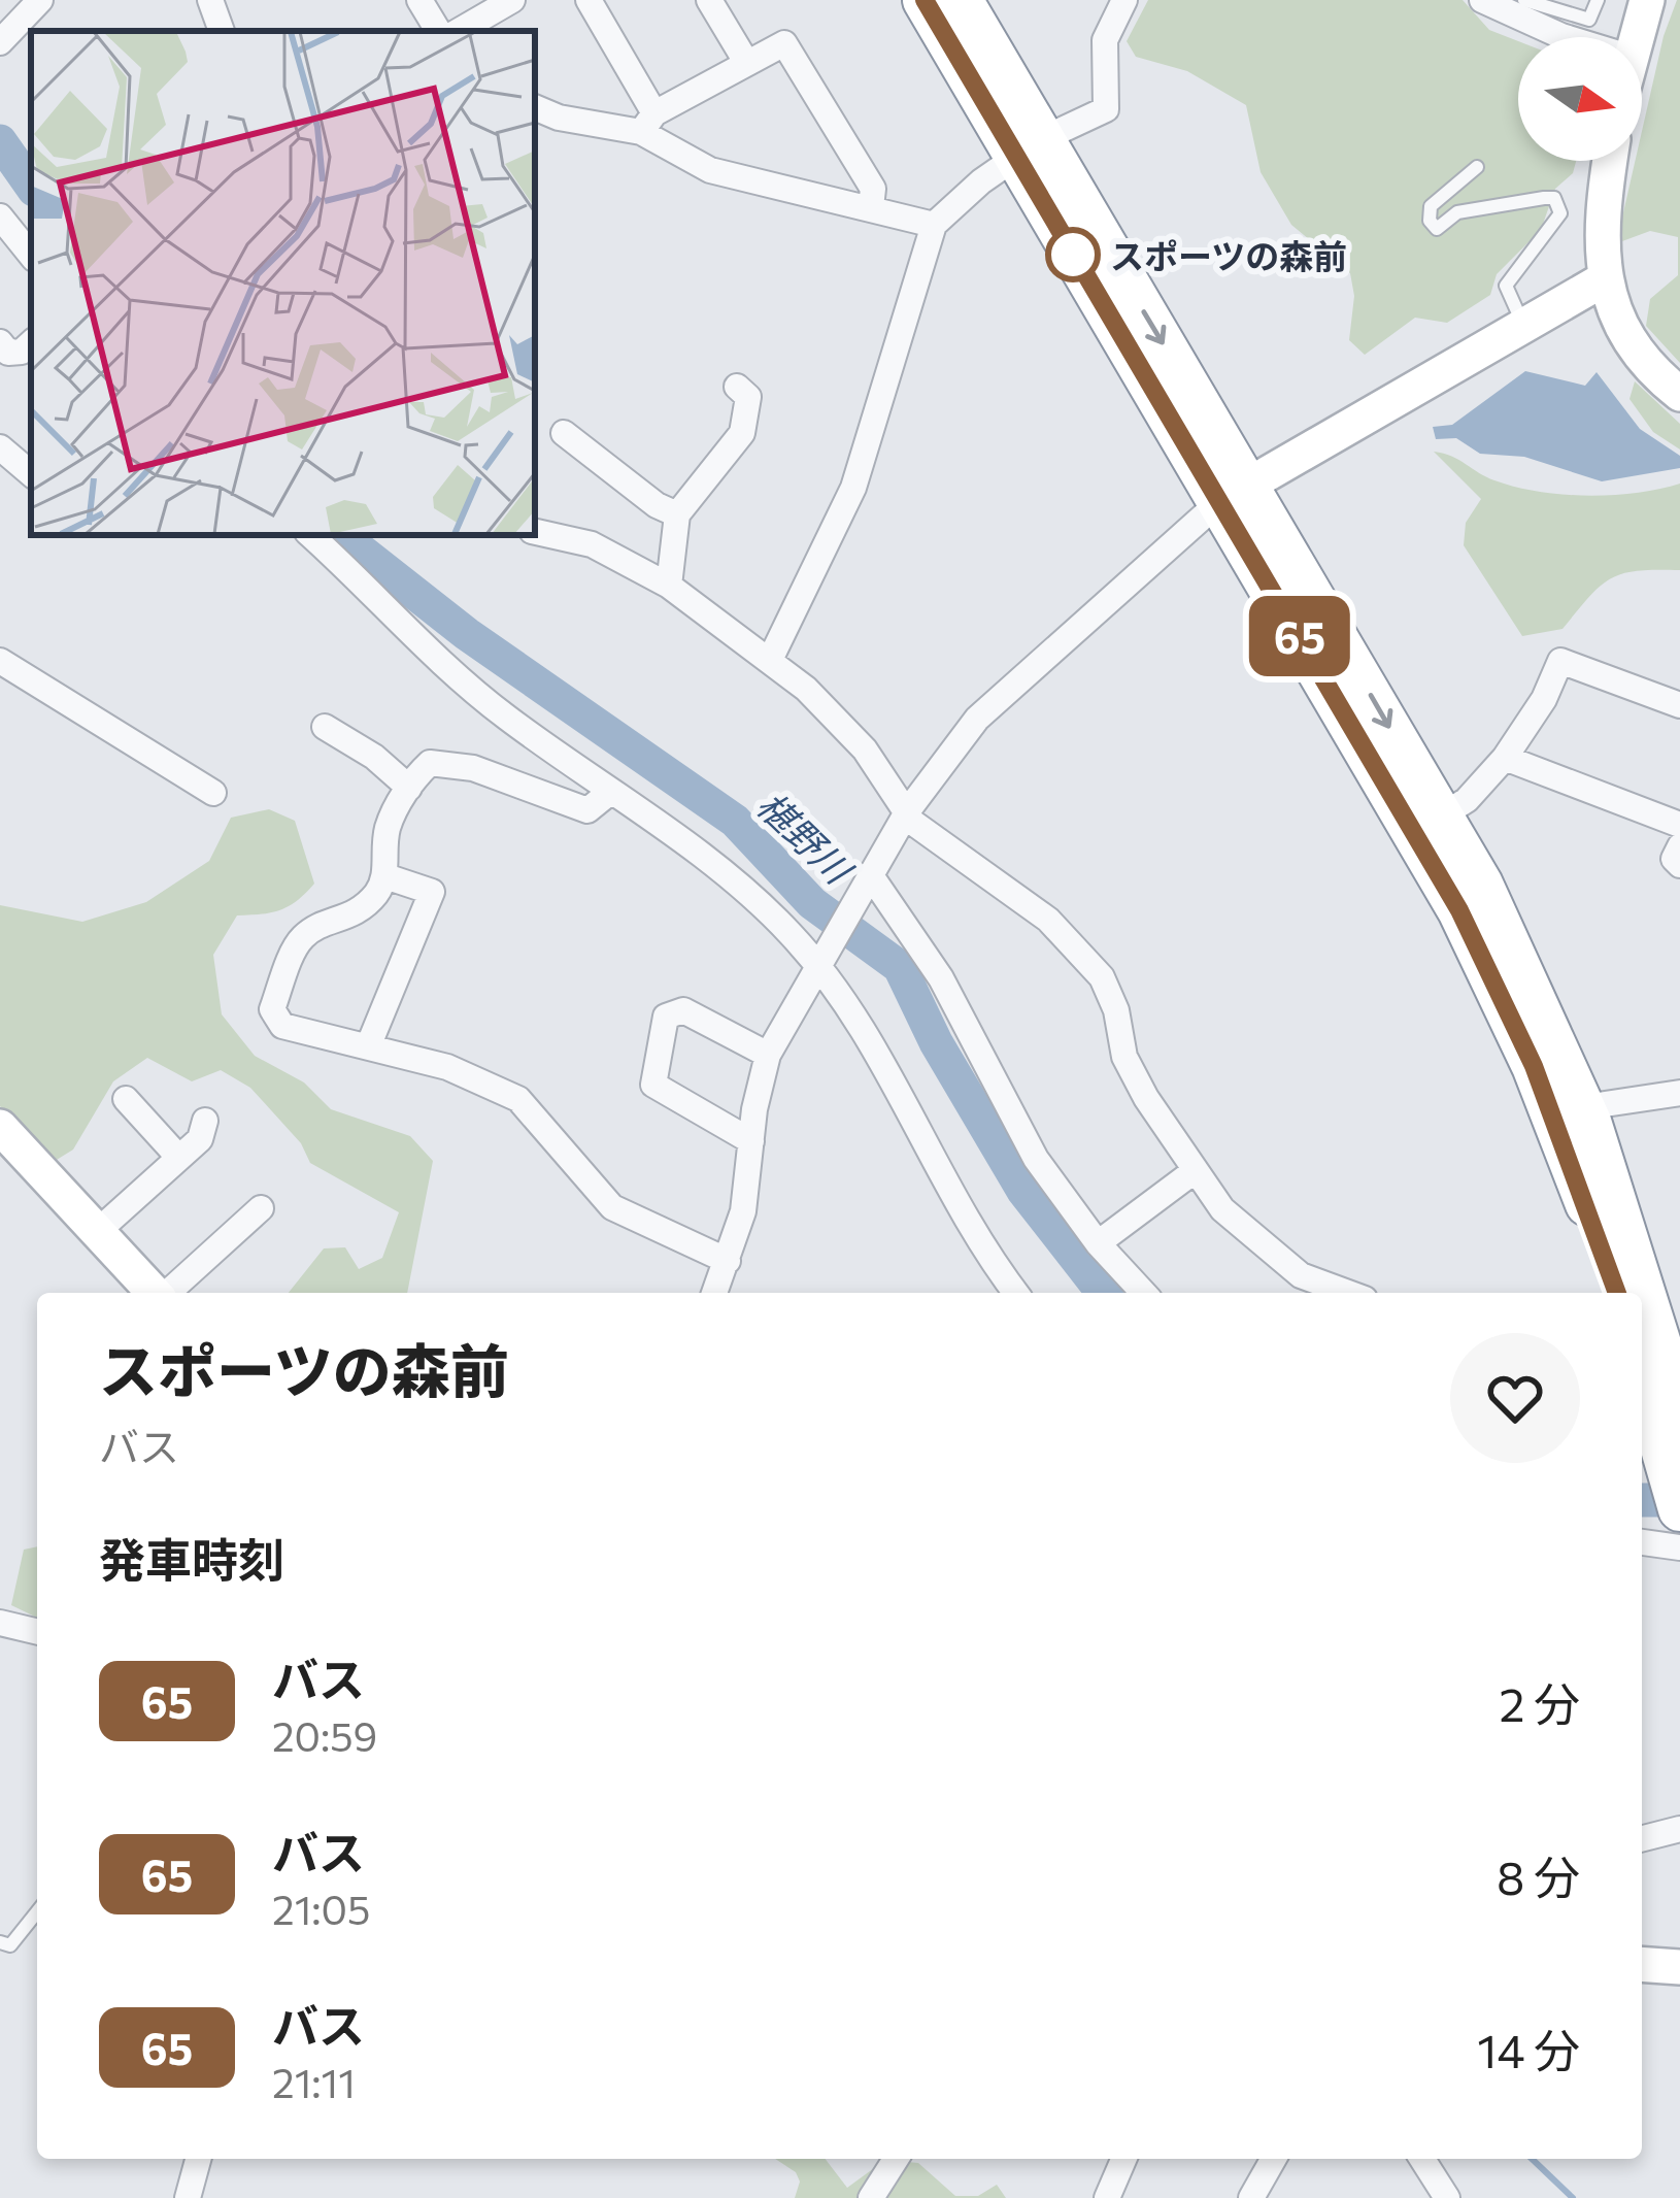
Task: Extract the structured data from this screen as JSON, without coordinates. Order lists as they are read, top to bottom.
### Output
{
  "water": ["椹野川"],
  "places": ["スポーツの森前"],
  "lines": ["bus line 65"],
  "north": "right",
  "page": {
    "on_map": "65",
    "heading": [
      ["スポーツの森前", "バス"],
      "発車時刻"
    ],
    "list": [
      {
        "mark": "65",
        "name": "バス",
        "note": "20:59",
        "value": "2 分"
      },
      {
        "mark": "65",
        "name": "バス",
        "note": "21:05",
        "value": "8 分"
      },
      {
        "mark": "65",
        "name": "バス",
        "note": "21:11",
        "value": "14 分"
      }
    ]
  }
}
